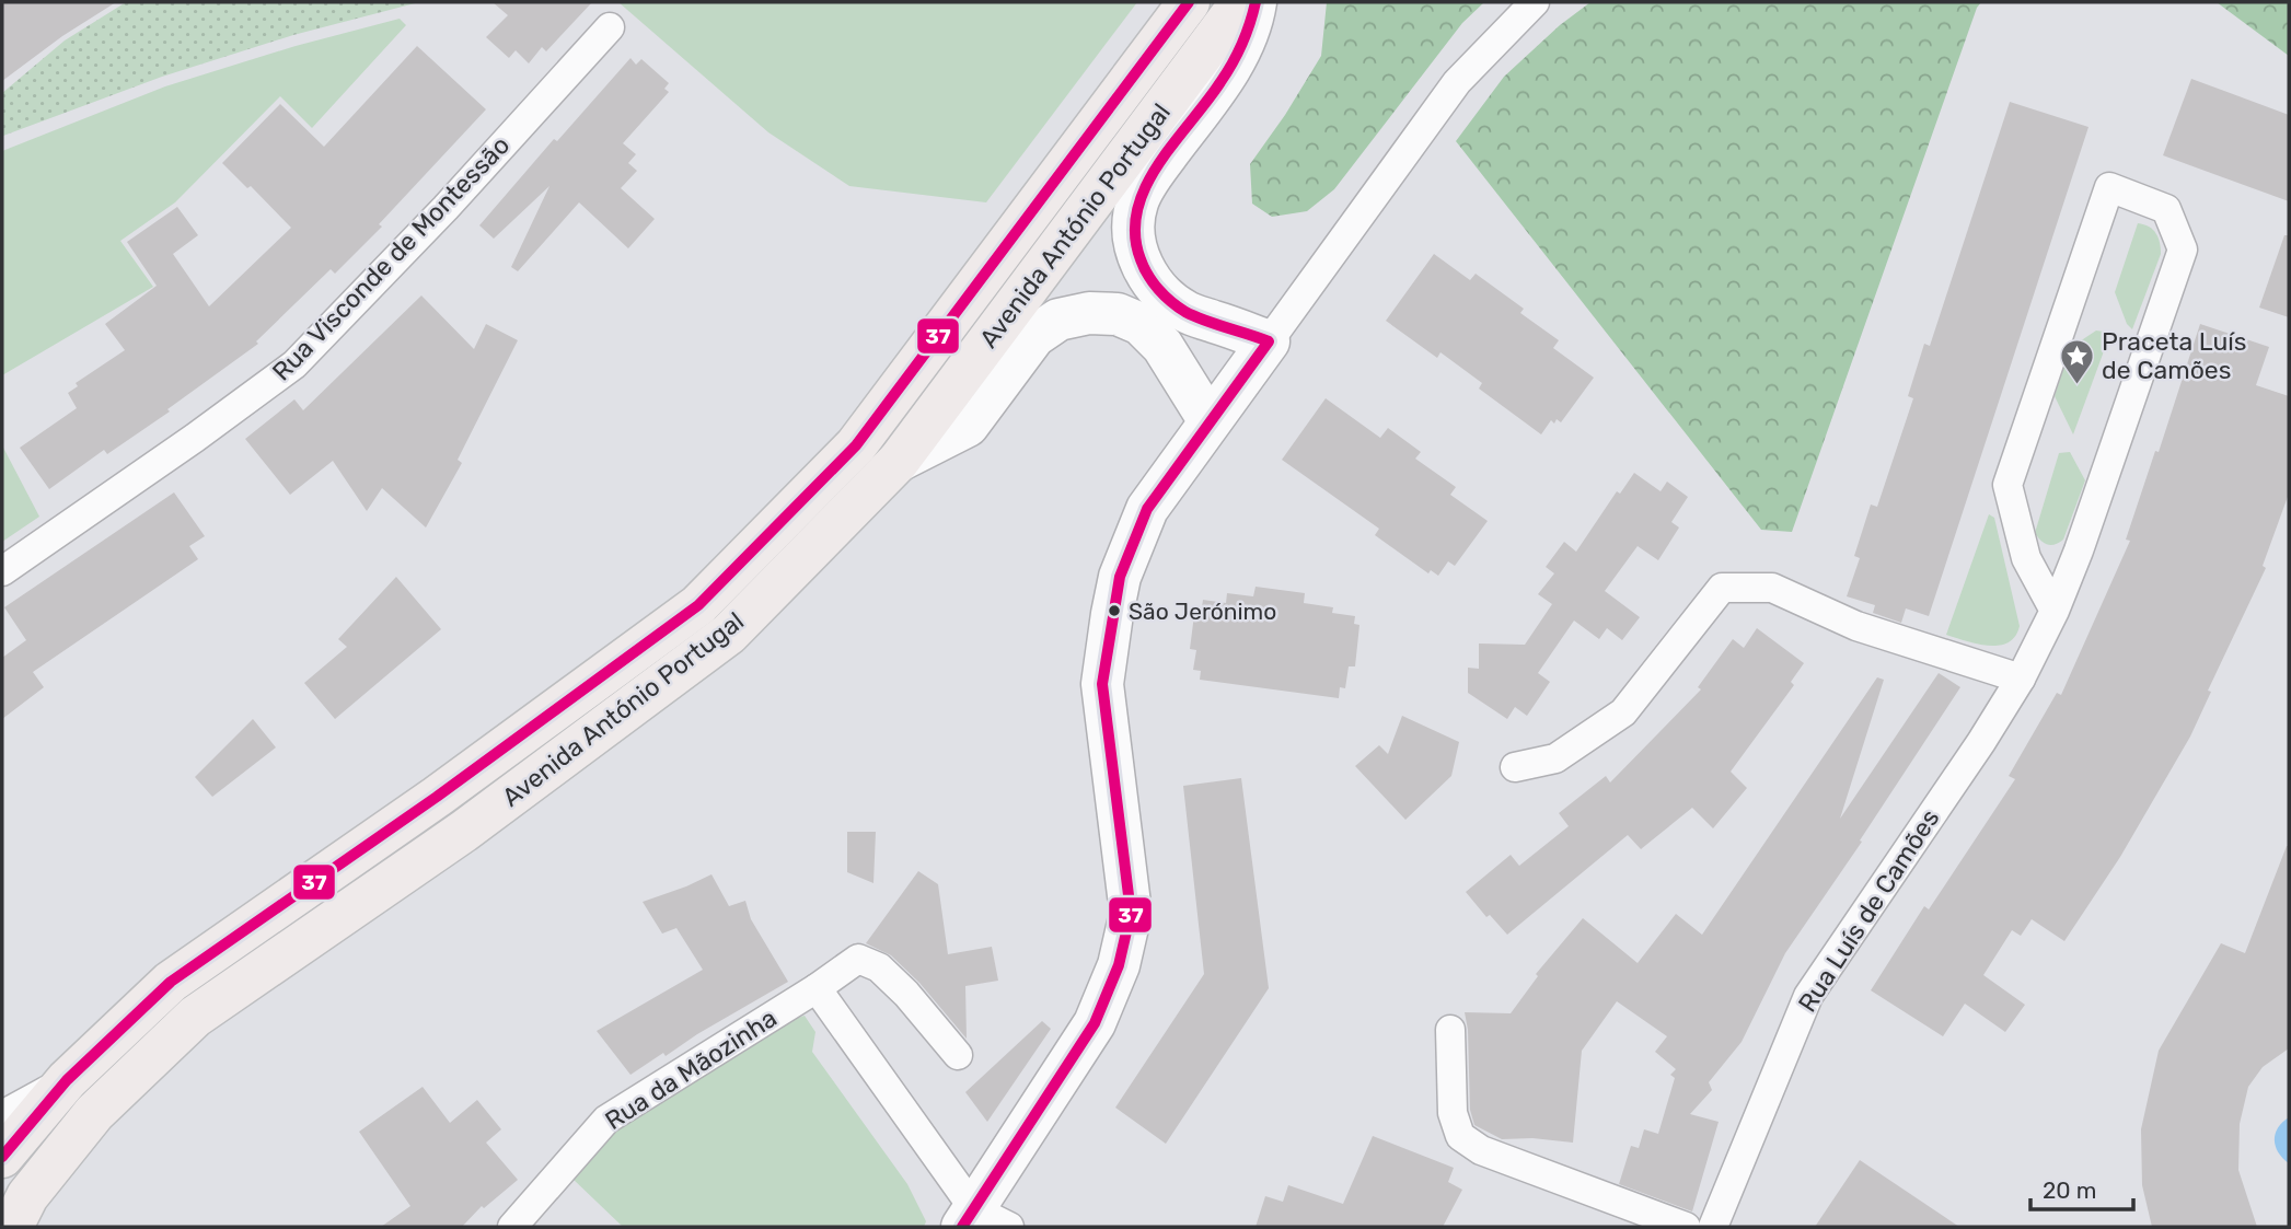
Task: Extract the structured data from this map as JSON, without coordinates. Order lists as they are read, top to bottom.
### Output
{
  "streets": {
    "main road": ["Avenida António Portugal"],
    "street": ["Rua Visconde de Montessão", "Rua Luís de Camões", "Rua da Mãozinha"]
  },
  "places": {
    "place": ["Praceta Luís de Camões"],
    "other": ["São Jerónimo"]
  },
  "lines": ["transit line 37"],
  "scale_bar": "20 m"
}
